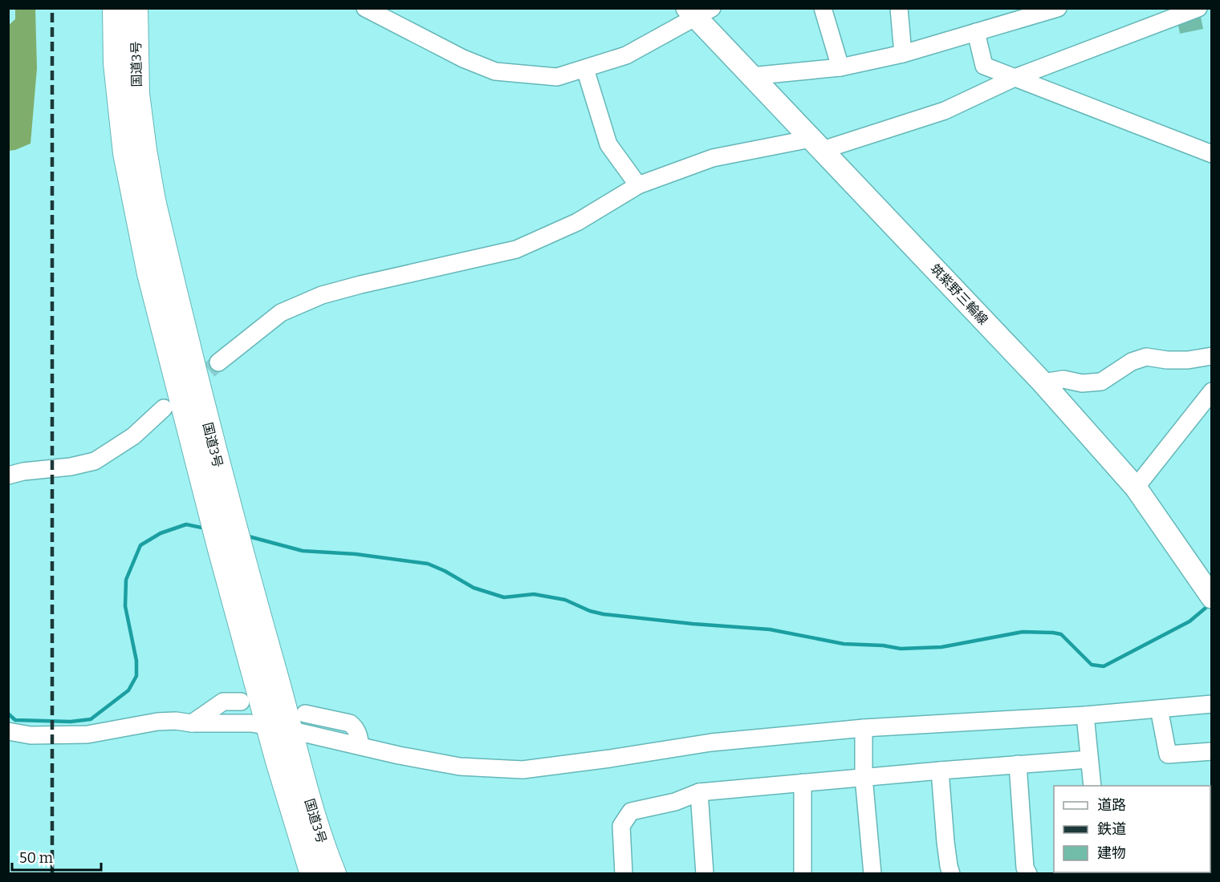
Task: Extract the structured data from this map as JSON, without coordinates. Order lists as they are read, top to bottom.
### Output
{
  "streets": {
    "highway": ["国道3号"],
    "main road": ["筑紫野三輪線"]
  },
  "legend": ["道路", "鉄道", "建物"],
  "scale_bar": "50 m"
}
